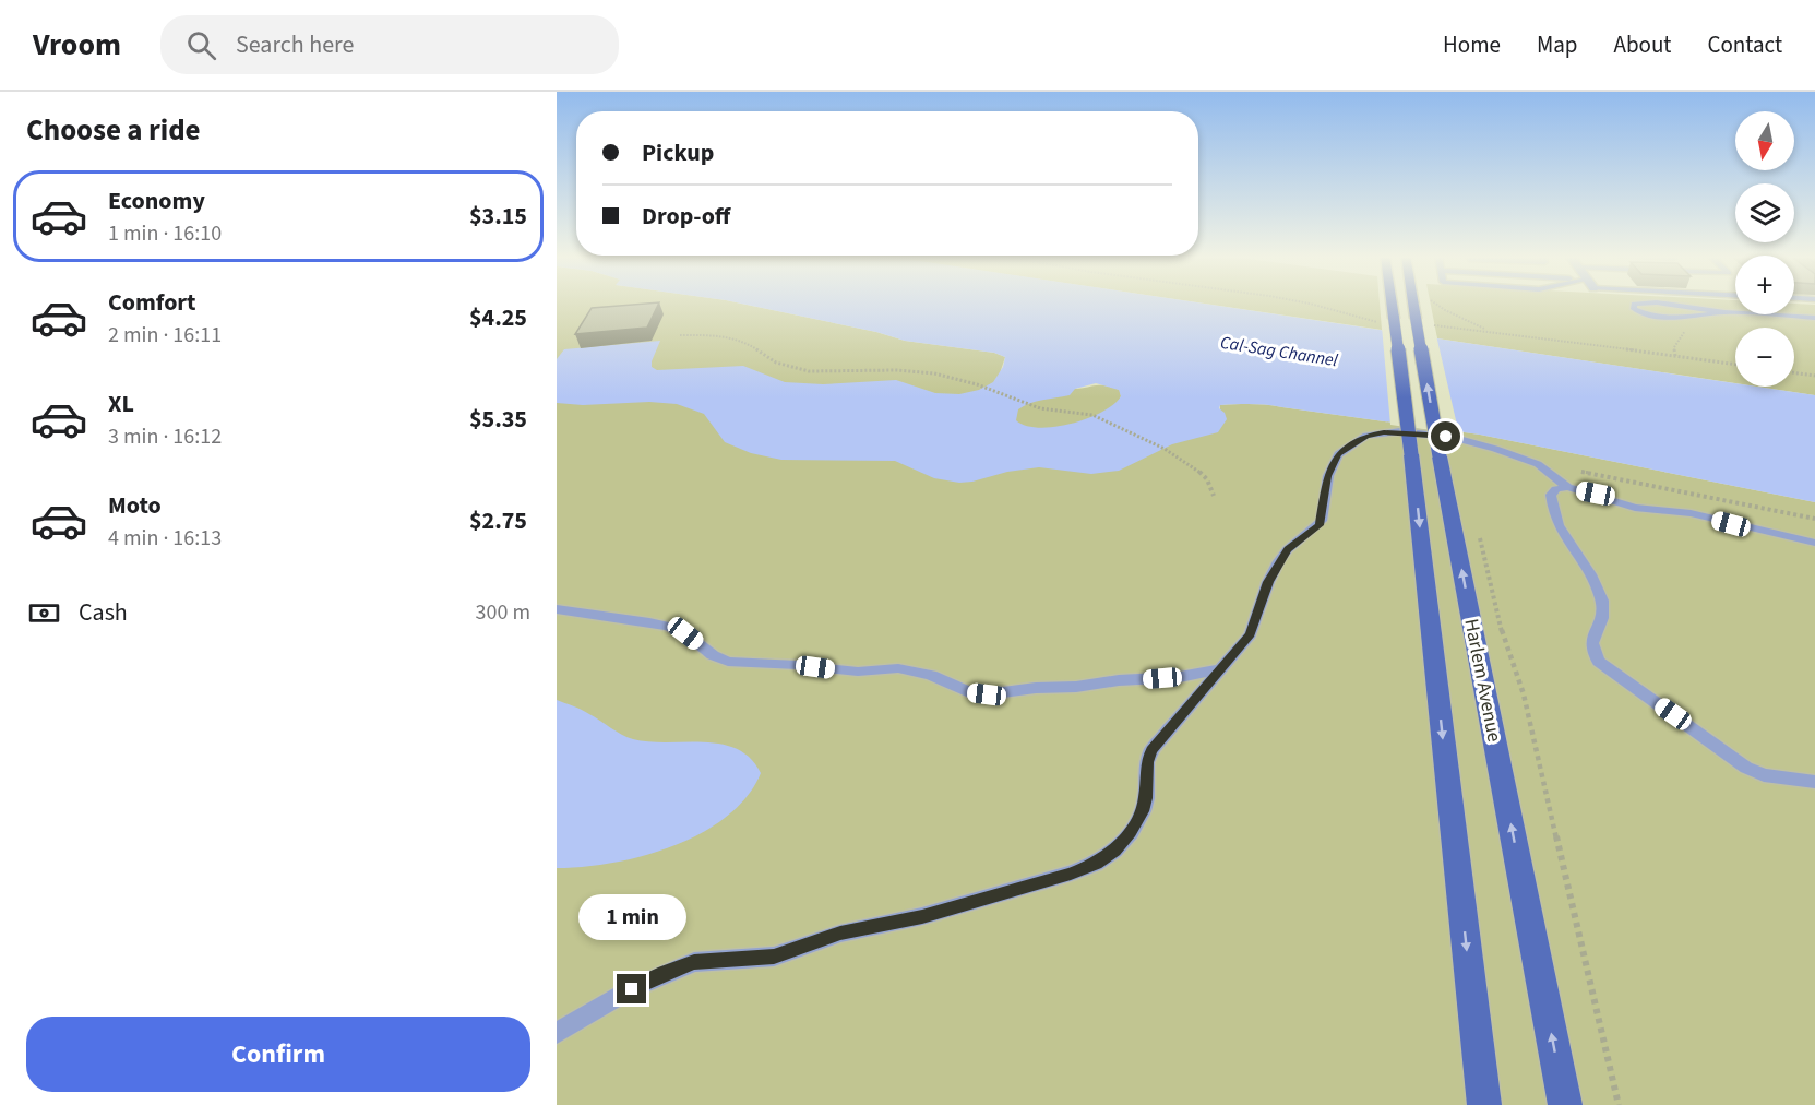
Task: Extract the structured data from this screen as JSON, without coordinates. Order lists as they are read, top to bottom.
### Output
{
  "streets": {
    "main road": ["Harlem Avenue"]
  },
  "water": ["Cal-Sag Channel"],
  "north": "bottom",
  "page": {
    "header": "Vroom",
    "search": "Search here",
    "nav": [
      "Home",
      "Map",
      "About",
      "Contact"
    ],
    "heading": "Choose a ride",
    "map_buttons": ["+", "−"],
    "banner": ["Pickup", "Drop-off"],
    "list": [
      {
        "name": "Economy",
        "note": "1 min · 16:10",
        "value": "$3.15"
      },
      {
        "name": "Comfort",
        "note": "2 min · 16:11",
        "value": "$4.25"
      },
      {
        "name": "XL",
        "note": "3 min · 16:12",
        "value": "$5.35"
      },
      {
        "name": "Moto",
        "note": "4 min · 16:13",
        "value": "$2.75"
      }
    ],
    "pay": ["Cash", "300 m"],
    "bubble": "1 min",
    "buttons": "Confirm"
  }
}
